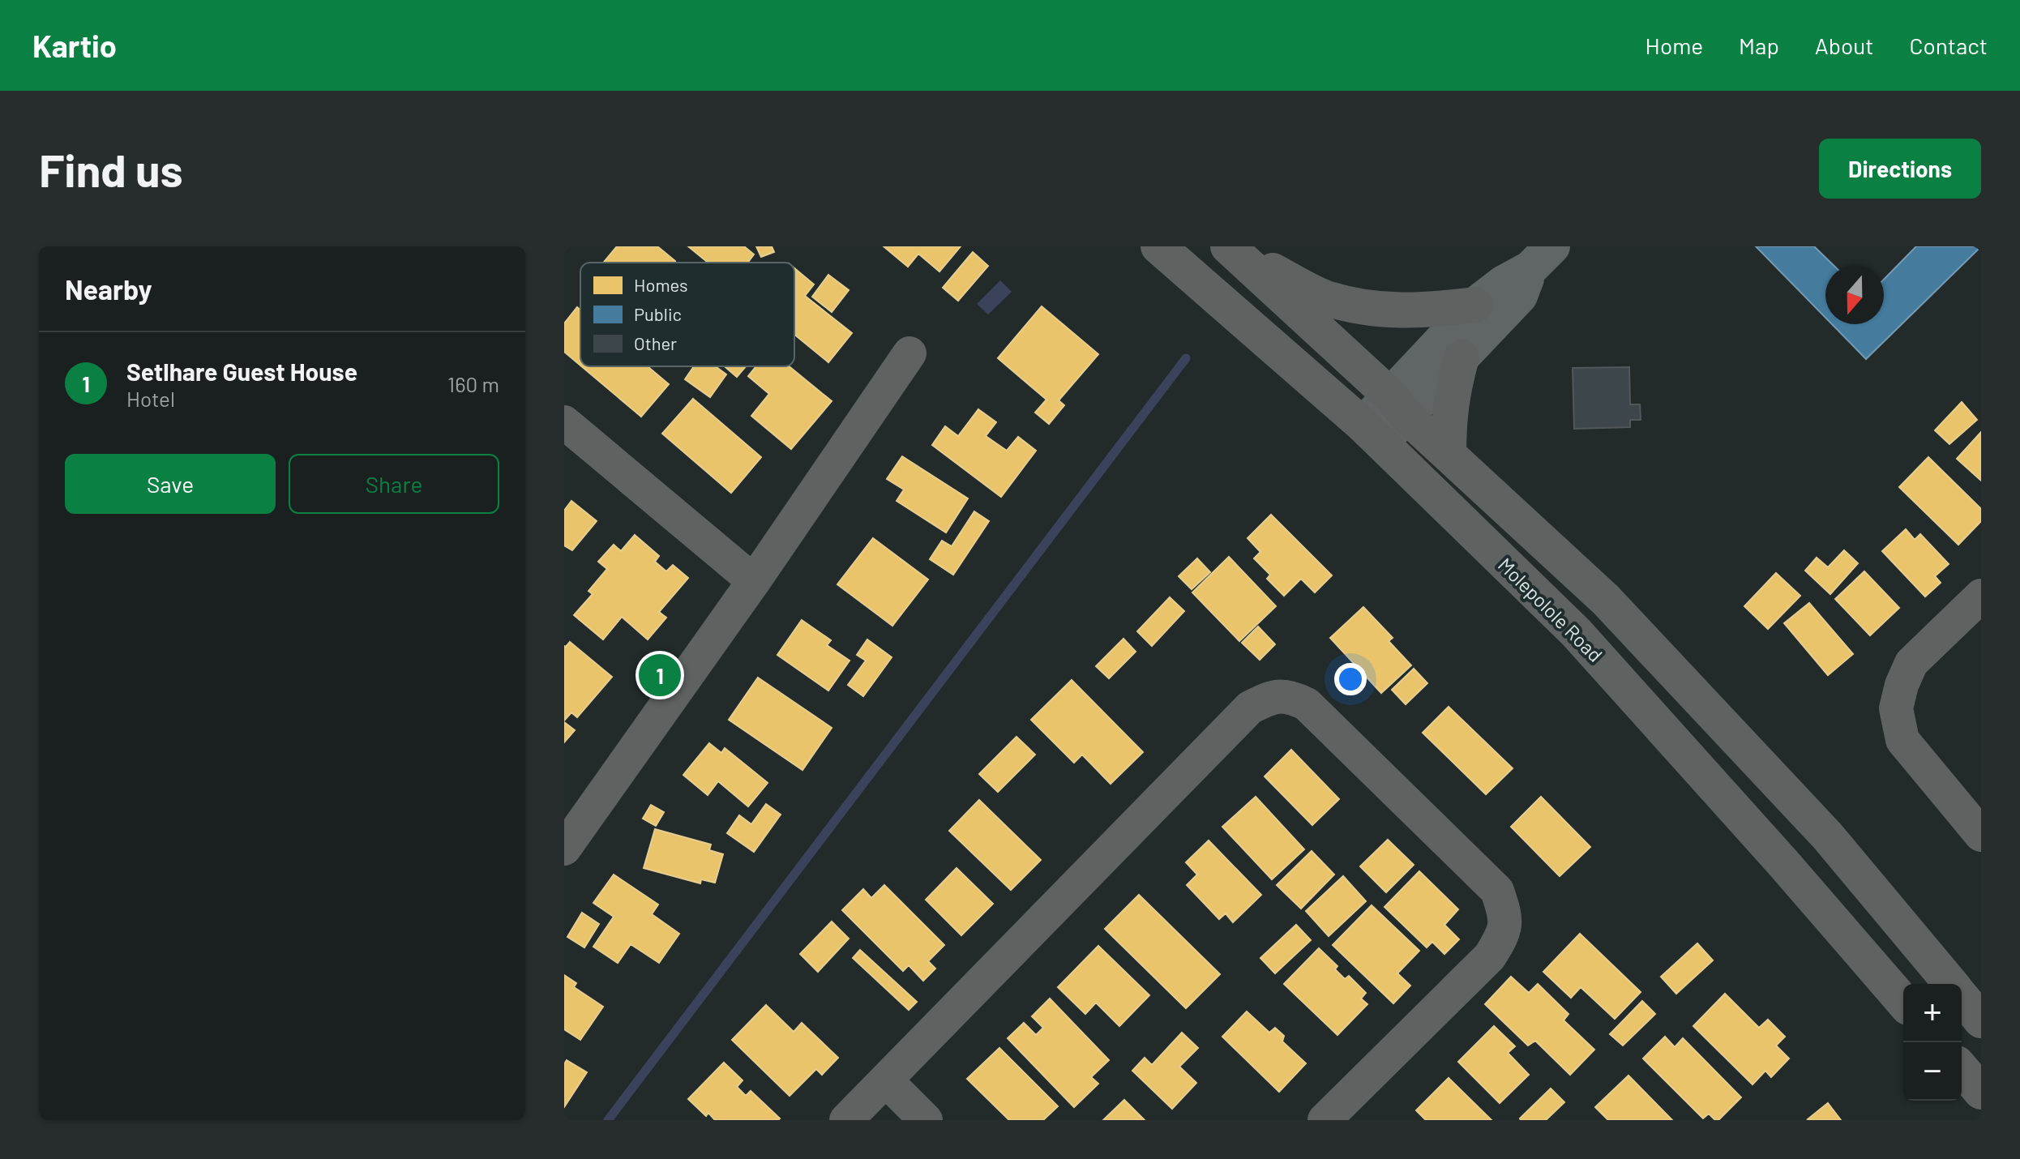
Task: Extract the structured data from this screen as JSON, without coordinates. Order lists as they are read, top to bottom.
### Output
{
  "streets": {
    "main road": ["Molepolole Road"]
  },
  "legend": ["Homes", "Public", "Other"],
  "north": "bottom",
  "page": {
    "header": "Kartio",
    "nav": [
      "Home",
      "Map",
      "About",
      "Contact"
    ],
    "buttons": [
      "Directions",
      ["Save", "Share"]
    ],
    "title": "Find us",
    "heading": "Nearby",
    "list": [
      {
        "mark": "1",
        "name": "Setlhare Guest House",
        "note": "Hotel",
        "value": "160 m"
      }
    ],
    "pins": "1",
    "map_buttons": ["+", "−"]
  }
}
